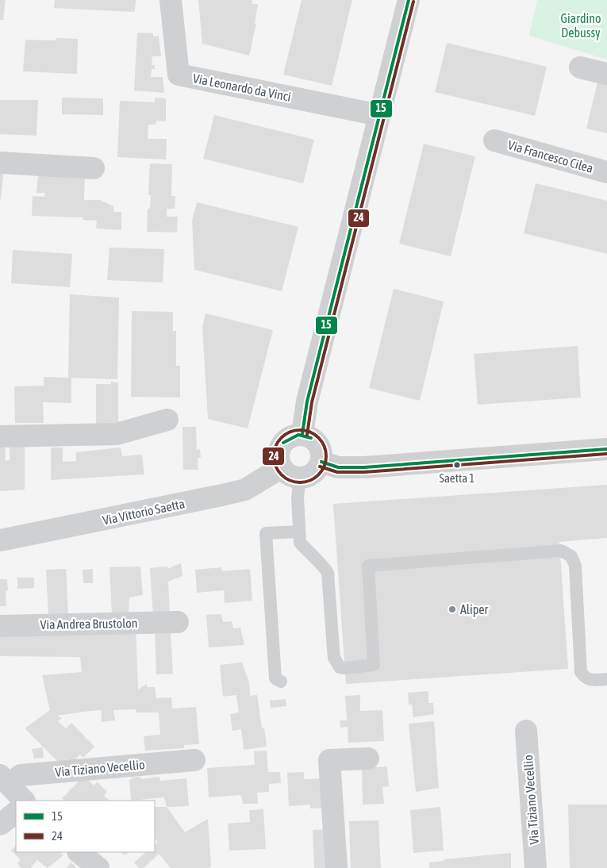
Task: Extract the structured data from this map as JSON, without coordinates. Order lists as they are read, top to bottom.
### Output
{
  "streets": {
    "street": [
      "Via Leonardo da Vinci",
      "Via Francesco Cilea",
      "Via Vittorio Saetta",
      "Via Andrea Brustolon",
      "Via Tiziano Vecellio"
    ]
  },
  "parks": ["Giardino Debussy"],
  "places": ["Saetta 1", "Aliper"],
  "lines": ["transit line 15", "transit line 24"],
  "legend": ["15", "24"]
}
